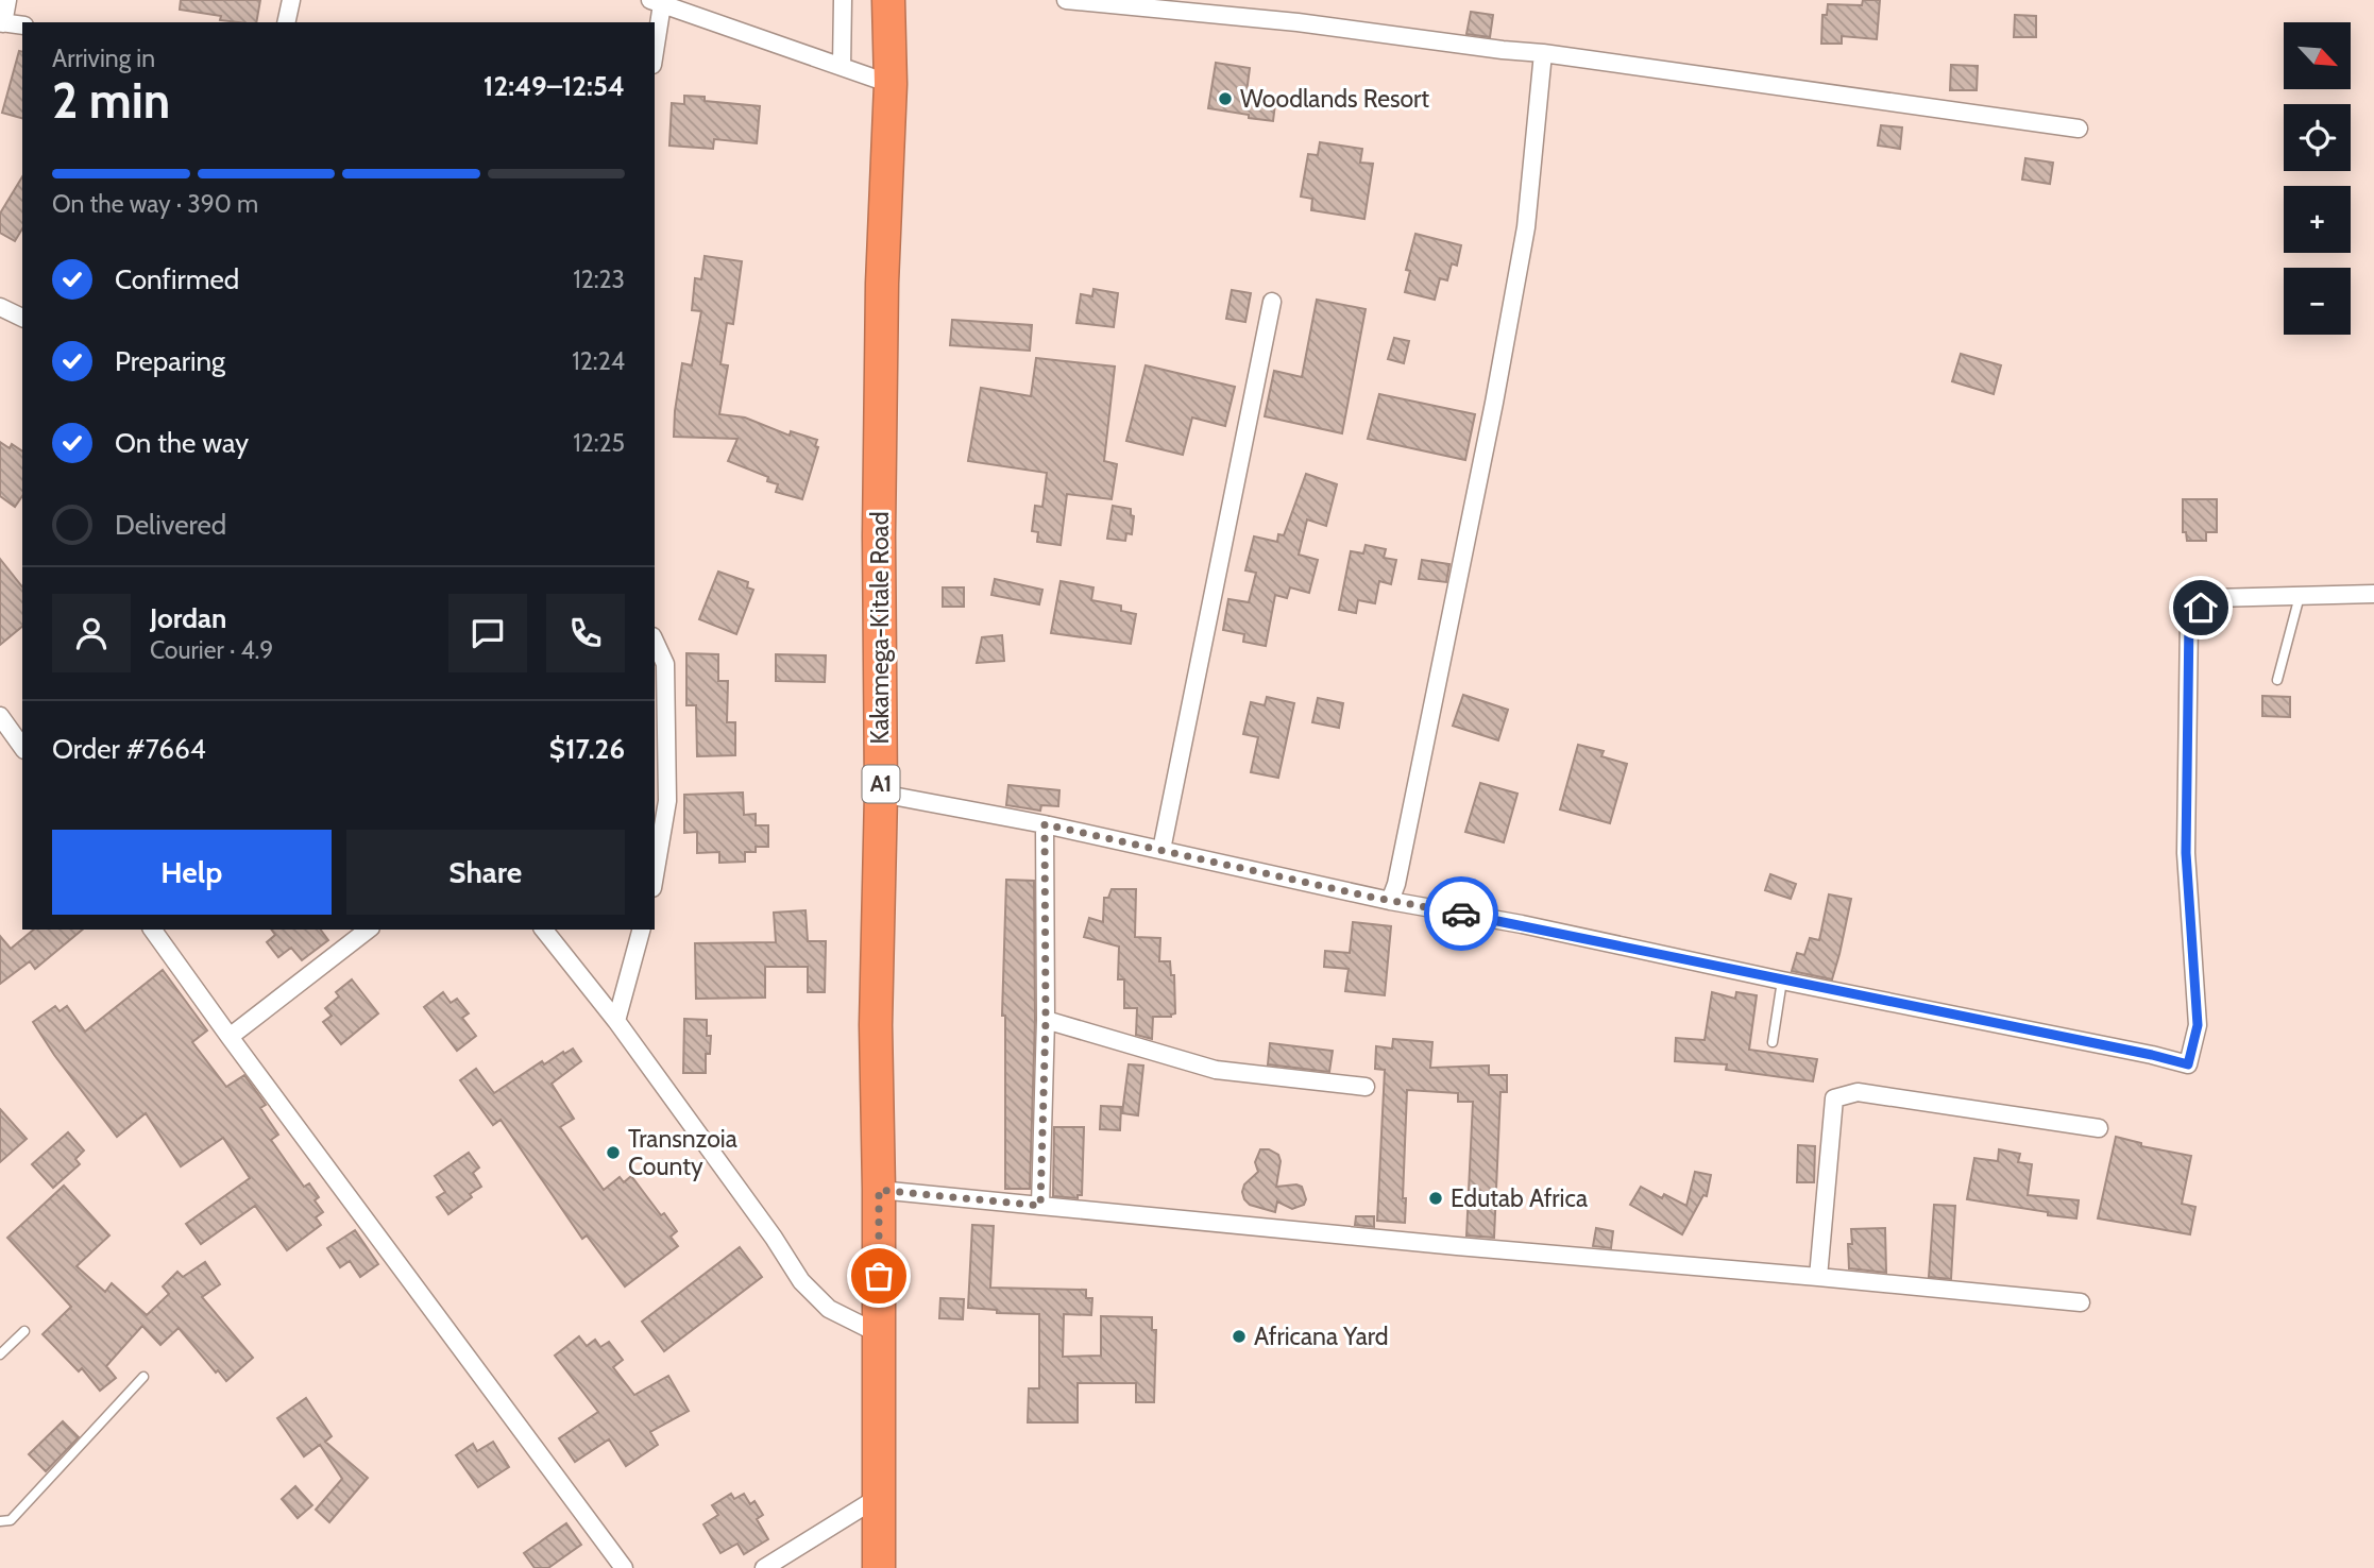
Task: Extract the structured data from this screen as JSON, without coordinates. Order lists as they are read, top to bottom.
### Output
{
  "streets": {
    "highway": ["Kakamega-Kitale Road", "A1"]
  },
  "places": [
    "Woodlands Resort",
    "Transnzoia County",
    "Edutab Africa",
    "Africana Yard"
  ],
  "north": "bottom right",
  "page": {
    "map_buttons": ["+", "−"],
    "heading": ["2 min", "Arriving in", "12:49–12:54"],
    "panel": [
      "Jordan",
      "Courier · 4.9",
      "Order #7664",
      "$17.26"
    ],
    "bar": "On the way · 390 m",
    "list": [
      ["Confirmed", "12:23"],
      ["Preparing", "12:24"],
      ["On the way", "12:25"],
      "Delivered"
    ],
    "buttons": ["Help", "Share"]
  }
}
